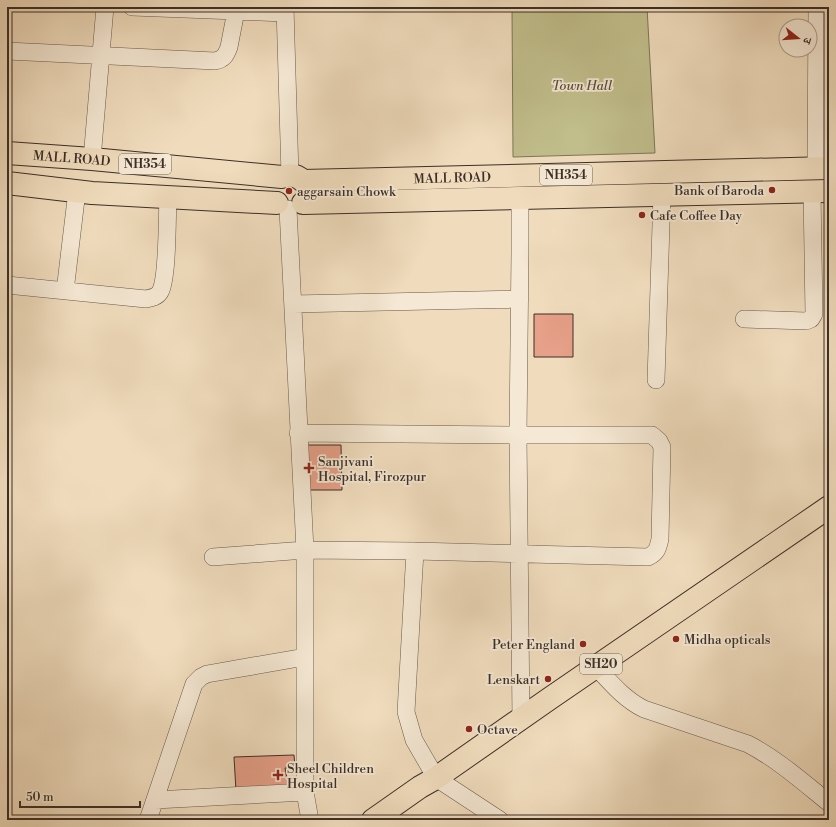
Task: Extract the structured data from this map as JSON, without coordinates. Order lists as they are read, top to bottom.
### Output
{
  "streets": {
    "main road": ["MALL ROAD", "NH354", "SH20"]
  },
  "crossings": [
    ["MALL ROAD", "NH354"]
  ],
  "parks": ["Town Hall"],
  "places": {
    "other": [
      "Bank of Baroda",
      "aggarsain Chowk",
      "Cafe Coffee Day",
      "Midha opticals",
      "Peter England",
      "Lenskart",
      "Octave"
    ],
    "health": ["Sanjivani Hospital, Firozpur", "Sheel Children Hospital"]
  },
  "scale_bar": "50 m",
  "north": "right"
}
